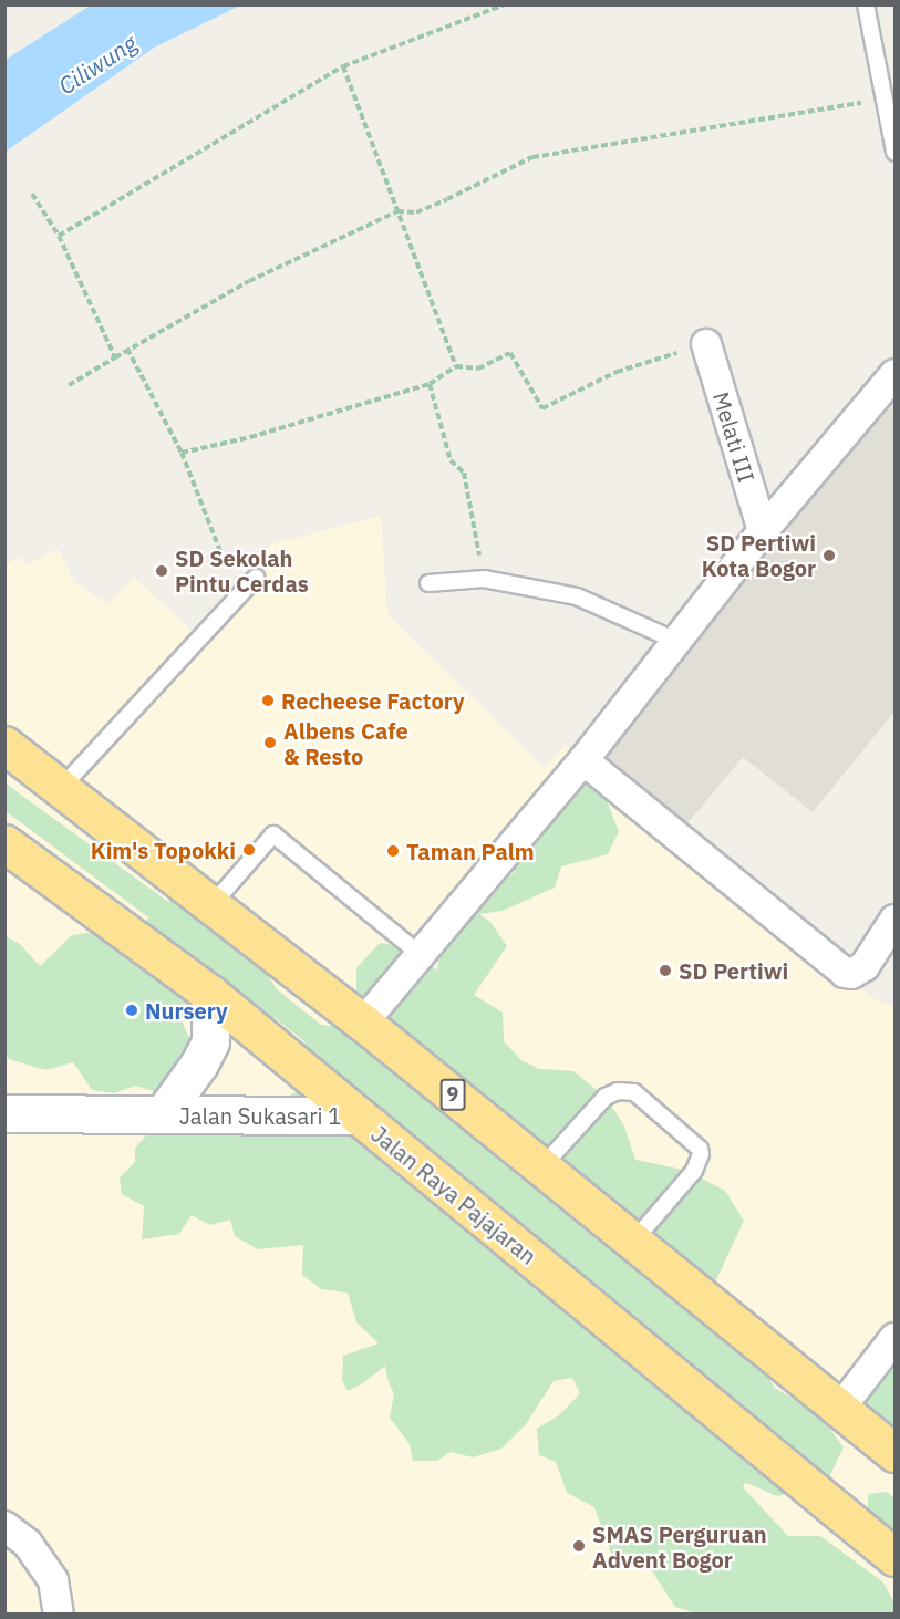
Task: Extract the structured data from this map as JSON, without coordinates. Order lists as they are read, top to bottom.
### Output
{
  "streets": {
    "highway": ["9", "Jalan Raya Pajajaran"],
    "street": ["Melati III", "Jalan Sukasari 1"]
  },
  "crossings": [
    ["Jalan Sukasari 1", "Jalan Raya Pajajaran"]
  ],
  "water": ["Ciliwung"],
  "places": [
    "SD Pertiwi Kota Bogor",
    "SD Sekolah Pintu Cerdas",
    "Recheese Factory",
    "Albens Cafe & Resto",
    "Kim's Topokki",
    "Taman Palm",
    "SD Pertiwi",
    "Nursery",
    "SMAS Perguruan Advent Bogor"
  ]
}
